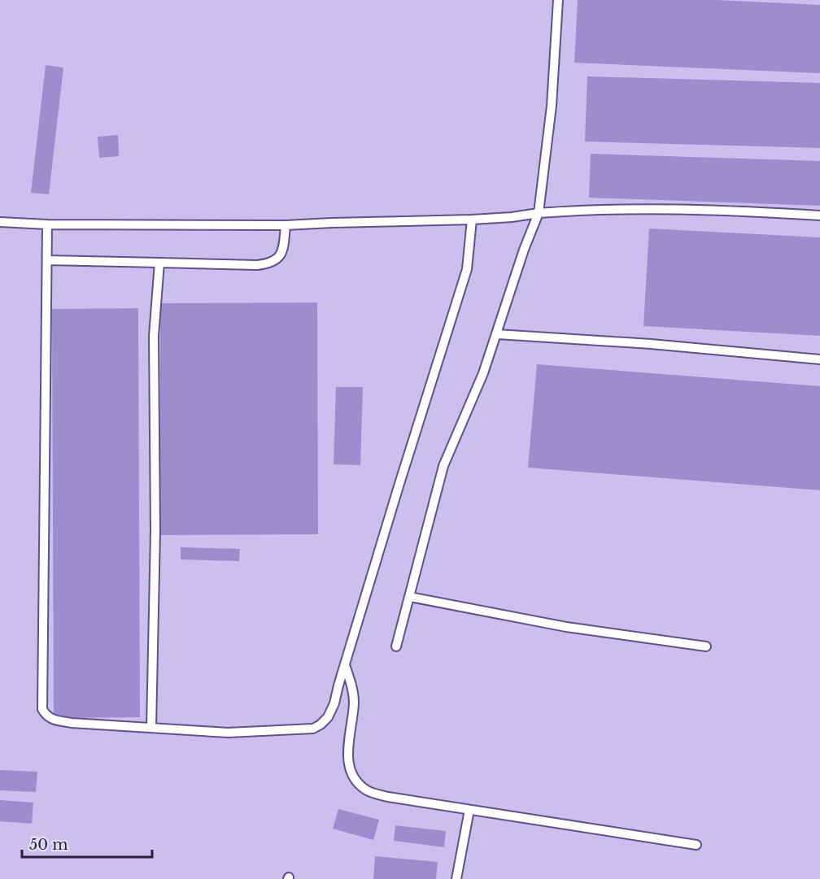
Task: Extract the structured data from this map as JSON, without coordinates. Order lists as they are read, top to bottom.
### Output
{
  "scale_bar": "50 m"
}
